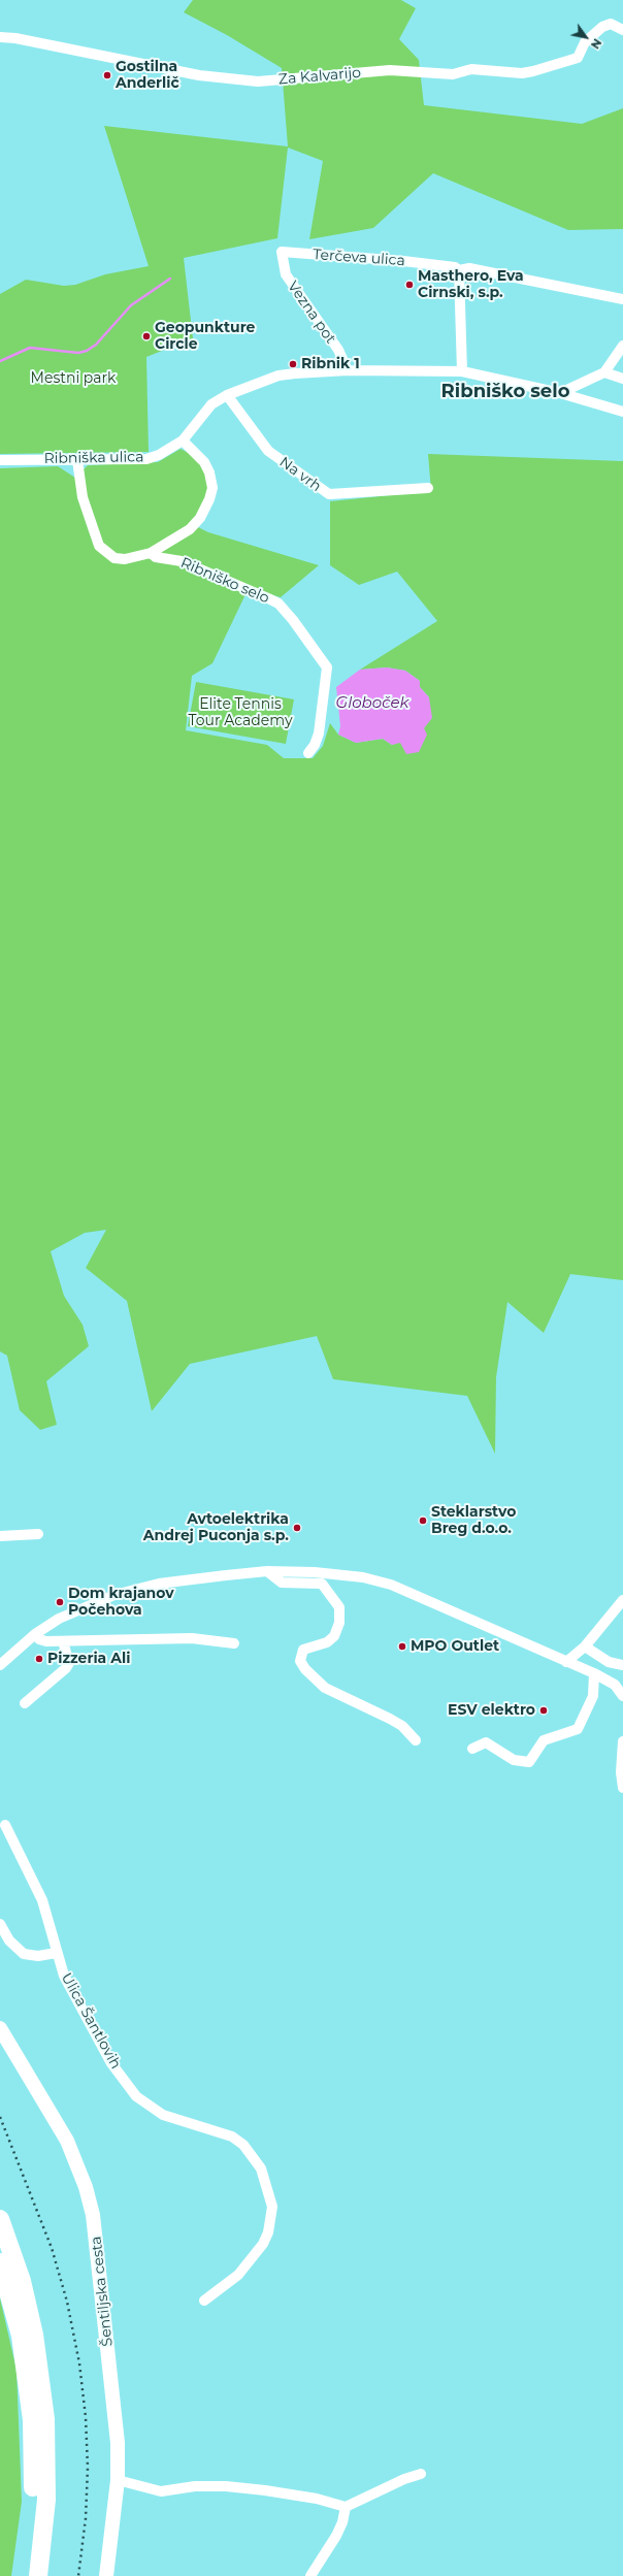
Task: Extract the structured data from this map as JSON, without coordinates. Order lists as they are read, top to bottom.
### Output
{
  "streets": {
    "street": [
      "Za Kalvarijo",
      "Terčeva ulica",
      "Vezna pot",
      "Ribniška ulica",
      "Na vrh",
      "Ribniško selo",
      "Ulica Šantlovih",
      "Šentiljska cesta"
    ]
  },
  "crossings": [
    ["Terčeva ulica", "Vezna pot"],
    ["Vezna pot", "Ribniška ulica"],
    ["Ribniška ulica", "Na vrh"]
  ],
  "districts": ["Ribniško selo"],
  "water": ["Globoček"],
  "parks": ["Mestni park", "Elite Tennis Tour Academy"],
  "places": [
    "Gostilna Anderlič",
    "Masthero, Eva Cirnski, s.p.",
    "Geopunkture Circle",
    "Ribnik 1",
    "Steklarstvo Breg d.o.o.",
    "Avtoelektrika Andrej Puconja s.p.",
    "Dom krajanov Počehova",
    "MPO Outlet",
    "Pizzeria Ali",
    "ESV elektro"
  ],
  "north": "bottom right"
}
